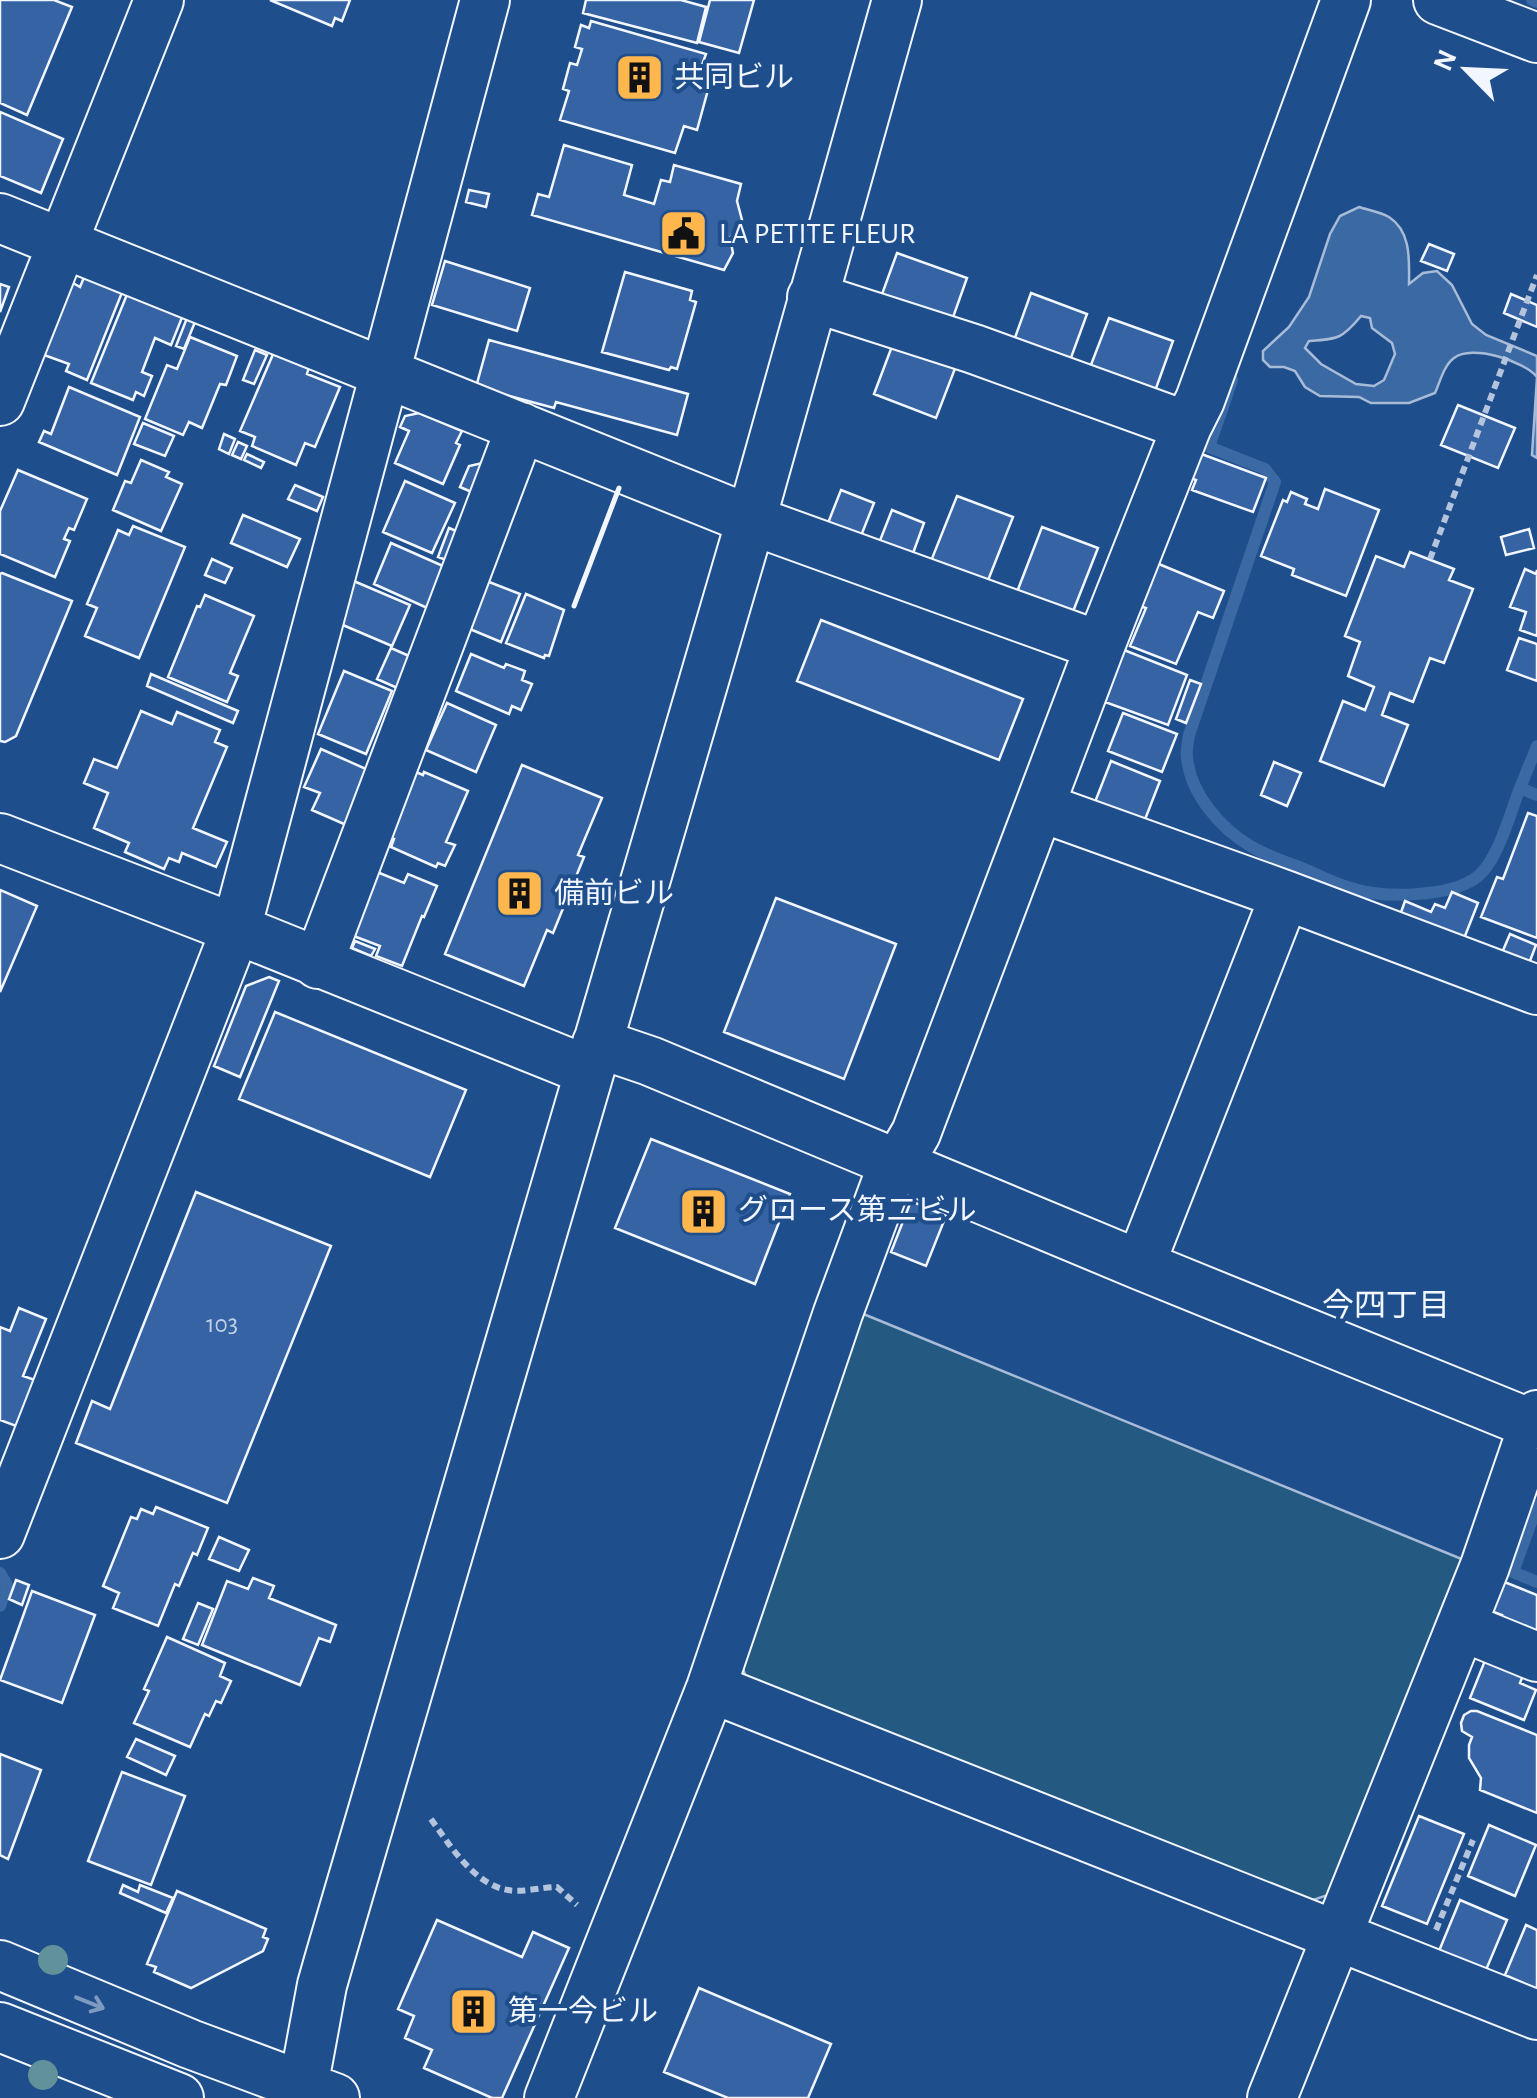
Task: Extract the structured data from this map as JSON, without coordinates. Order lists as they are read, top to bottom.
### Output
{
  "districts": ["今四丁目"],
  "places": {
    "building": [
      "共同ビル",
      "備前ビル",
      "グロース第二ビル",
      "第一今ビル"
    ],
    "public building": ["LA PETITE FLEUR"]
  },
  "house_numbers": ["103"],
  "north": "top left"
}
